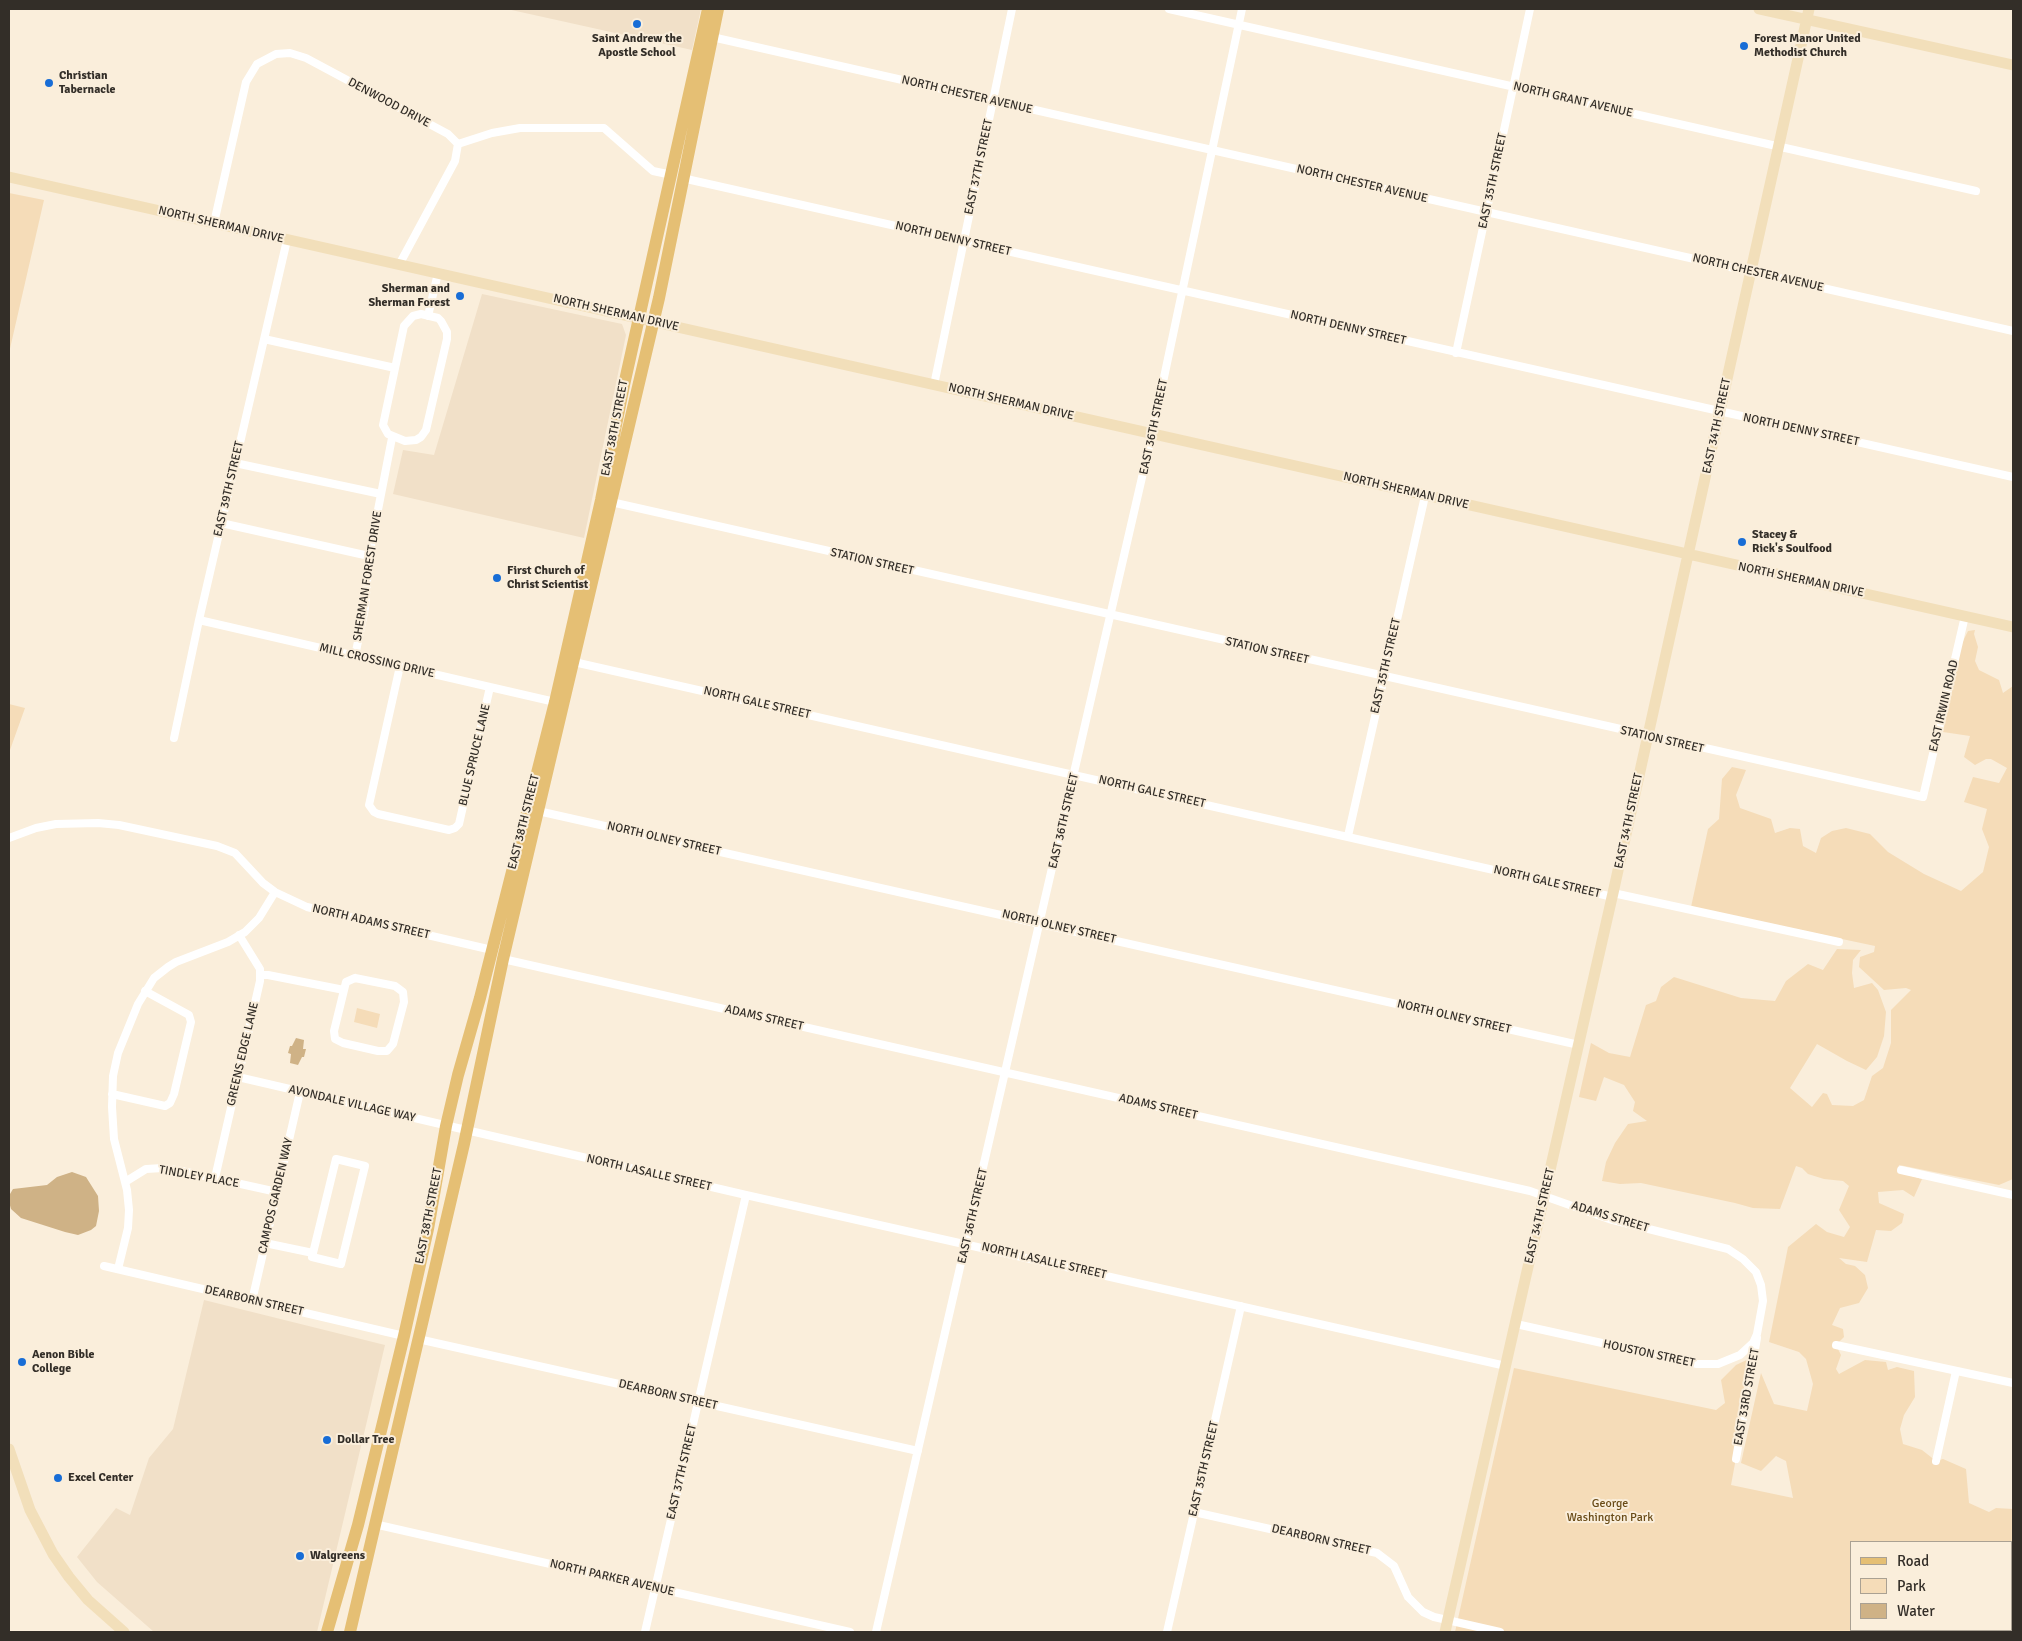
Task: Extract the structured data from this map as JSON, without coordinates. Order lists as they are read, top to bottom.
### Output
{
  "streets": {
    "main road": ["NORTH SHERMAN DRIVE", "EAST 34TH STREET", "EAST 38TH STREET"],
    "street": [
      "NORTH CHESTER AVENUE",
      "NORTH GRANT AVENUE",
      "DENWOOD DRIVE",
      "EAST 37TH STREET",
      "EAST 35TH STREET",
      "NORTH DENNY STREET",
      "EAST 36TH STREET",
      "EAST 39TH STREET",
      "STATION STREET",
      "SHERMAN FOREST DRIVE",
      "MILL CROSSING DRIVE",
      "NORTH GALE STREET",
      "EAST IRWIN ROAD",
      "BLUE SPRUCE LANE",
      "NORTH OLNEY STREET",
      "NORTH ADAMS STREET",
      "ADAMS STREET",
      "GREENS EDGE LANE",
      "AVONDALE VILLAGE WAY",
      "NORTH LASALLE STREET",
      "TINDLEY PLACE",
      "CAMPOS GARDEN WAY",
      "DEARBORN STREET",
      "HOUSTON STREET",
      "EAST 33RD STREET",
      "NORTH PARKER AVENUE"
    ]
  },
  "crossings": [
    ["NORTH CHESTER AVENUE", "EAST 37TH STREET"],
    ["NORTH CHESTER AVENUE", "EAST 35TH STREET"],
    ["NORTH CHESTER AVENUE", "EAST 34TH STREET"],
    ["NORTH CHESTER AVENUE", "EAST 36TH STREET"],
    ["NORTH CHESTER AVENUE", "EAST 38TH STREET"],
    ["NORTH GRANT AVENUE", "EAST 35TH STREET"],
    ["NORTH GRANT AVENUE", "EAST 34TH STREET"],
    ["NORTH GRANT AVENUE", "EAST 36TH STREET"],
    ["DENWOOD DRIVE", "NORTH SHERMAN DRIVE"],
    ["EAST 37TH STREET", "NORTH SHERMAN DRIVE"],
    ["EAST 37TH STREET", "NORTH DENNY STREET"],
    ["EAST 37TH STREET", "NORTH LASALLE STREET"],
    ["EAST 37TH STREET", "DEARBORN STREET"],
    ["EAST 37TH STREET", "NORTH PARKER AVENUE"],
    ["EAST 35TH STREET", "NORTH SHERMAN DRIVE"],
    ["EAST 35TH STREET", "NORTH DENNY STREET"],
    ["EAST 35TH STREET", "STATION STREET"],
    ["EAST 35TH STREET", "NORTH GALE STREET"],
    ["EAST 35TH STREET", "NORTH LASALLE STREET"],
    ["EAST 35TH STREET", "DEARBORN STREET"],
    ["NORTH SHERMAN DRIVE", "EAST 34TH STREET"],
    ["NORTH SHERMAN DRIVE", "EAST 36TH STREET"],
    ["NORTH SHERMAN DRIVE", "EAST 38TH STREET"],
    ["NORTH SHERMAN DRIVE", "EAST 39TH STREET"],
    ["NORTH SHERMAN DRIVE", "EAST IRWIN ROAD"],
    ["NORTH DENNY STREET", "EAST 34TH STREET"],
    ["NORTH DENNY STREET", "EAST 36TH STREET"],
    ["NORTH DENNY STREET", "EAST 38TH STREET"],
    ["EAST 34TH STREET", "STATION STREET"],
    ["EAST 34TH STREET", "NORTH GALE STREET"],
    ["EAST 34TH STREET", "NORTH OLNEY STREET"],
    ["EAST 34TH STREET", "ADAMS STREET"],
    ["EAST 34TH STREET", "NORTH LASALLE STREET"],
    ["EAST 34TH STREET", "DEARBORN STREET"],
    ["EAST 34TH STREET", "HOUSTON STREET"],
    ["EAST 36TH STREET", "STATION STREET"],
    ["EAST 36TH STREET", "NORTH GALE STREET"],
    ["EAST 36TH STREET", "NORTH OLNEY STREET"],
    ["EAST 36TH STREET", "ADAMS STREET"],
    ["EAST 36TH STREET", "NORTH LASALLE STREET"],
    ["EAST 36TH STREET", "DEARBORN STREET"],
    ["EAST 38TH STREET", "STATION STREET"],
    ["EAST 38TH STREET", "MILL CROSSING DRIVE"],
    ["EAST 38TH STREET", "NORTH GALE STREET"],
    ["EAST 38TH STREET", "NORTH OLNEY STREET"],
    ["EAST 38TH STREET", "NORTH ADAMS STREET"],
    ["EAST 38TH STREET", "ADAMS STREET"],
    ["EAST 38TH STREET", "AVONDALE VILLAGE WAY"],
    ["EAST 38TH STREET", "NORTH LASALLE STREET"],
    ["EAST 38TH STREET", "DEARBORN STREET"],
    ["EAST 38TH STREET", "NORTH PARKER AVENUE"],
    ["EAST 39TH STREET", "MILL CROSSING DRIVE"],
    ["STATION STREET", "EAST IRWIN ROAD"],
    ["SHERMAN FOREST DRIVE", "MILL CROSSING DRIVE"],
    ["MILL CROSSING DRIVE", "BLUE SPRUCE LANE"],
    ["ADAMS STREET", "HOUSTON STREET"],
    ["GREENS EDGE LANE", "AVONDALE VILLAGE WAY"],
    ["GREENS EDGE LANE", "TINDLEY PLACE"],
    ["AVONDALE VILLAGE WAY", "NORTH LASALLE STREET"],
    ["AVONDALE VILLAGE WAY", "CAMPOS GARDEN WAY"],
    ["TINDLEY PLACE", "CAMPOS GARDEN WAY"],
    ["CAMPOS GARDEN WAY", "DEARBORN STREET"],
    ["HOUSTON STREET", "EAST 33RD STREET"]
  ],
  "parks": ["George Washington Park"],
  "places": [
    "Saint Andrew the Apostle School",
    "Forest Manor United Methodist Church",
    "Christian Tabernacle",
    "Sherman and Sherman Forest",
    "Stacey & Rick's Soulfood",
    "First Church of Christ Scientist",
    "Aenon Bible College",
    "Dollar Tree",
    "Excel Center",
    "Walgreens"
  ],
  "legend": ["Road", "Park", "Water"]
}
